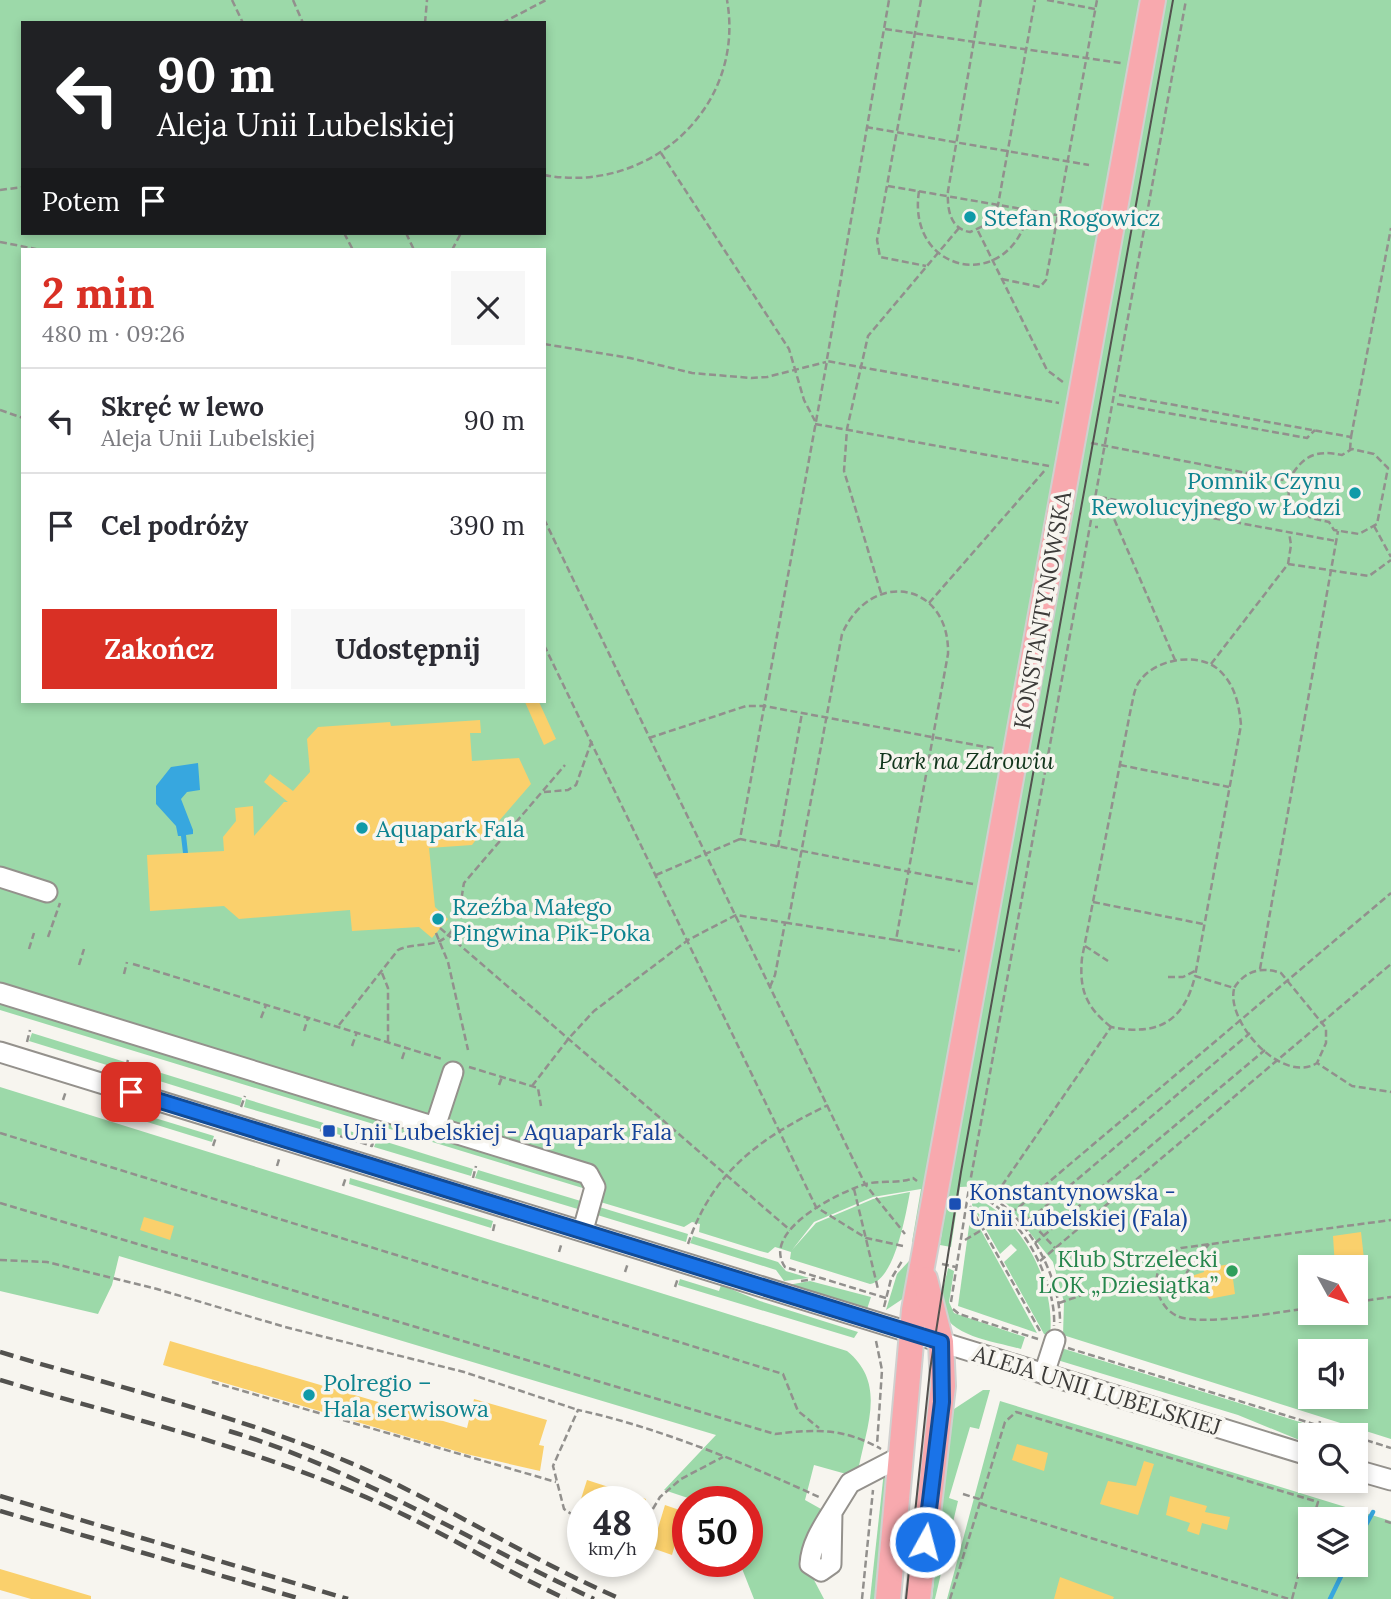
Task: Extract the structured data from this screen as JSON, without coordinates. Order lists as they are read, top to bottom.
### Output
{
  "streets": {
    "main road": ["KONSTANTYNOWSKA"],
    "street": ["ALEJA UNII LUBELSKIEJ"]
  },
  "crossings": [
    ["KONSTANTYNOWSKA", "ALEJA UNII LUBELSKIEJ"]
  ],
  "parks": ["Park na Zdrowiu"],
  "places": {
    "other": [
      "Stefan Rogowicz",
      "Pomnik Czynu Rewolucyjnego w Łodzi",
      "Aquapark Fala",
      "Rzeźba Małego Pingwina Pik-Poka",
      "Klub Strzelecki LOK „Dziesiątka”",
      "Polregio – Hala serwisowa"
    ],
    "transit": ["Unii Lubelskiej - Aquapark Fala", "Konstantynowska - Unii Lubelskiej (Fala)"]
  },
  "north": "bottom right",
  "page": {
    "turn": ["90 m", "Aleja Unii Lubelskiej"],
    "then": "Potem",
    "heading": ["2 min", "480 m · 09:26"],
    "list": [
      {
        "name": "Skręć w lewo",
        "note": "Aleja Unii Lubelskiej",
        "value": "90 m"
      },
      {
        "name": "Cel podróży",
        "value": "390 m"
      }
    ],
    "buttons": ["Zakończ", "Udostępnij"],
    "speed": "48 km/h",
    "limit": "50"
  }
}
